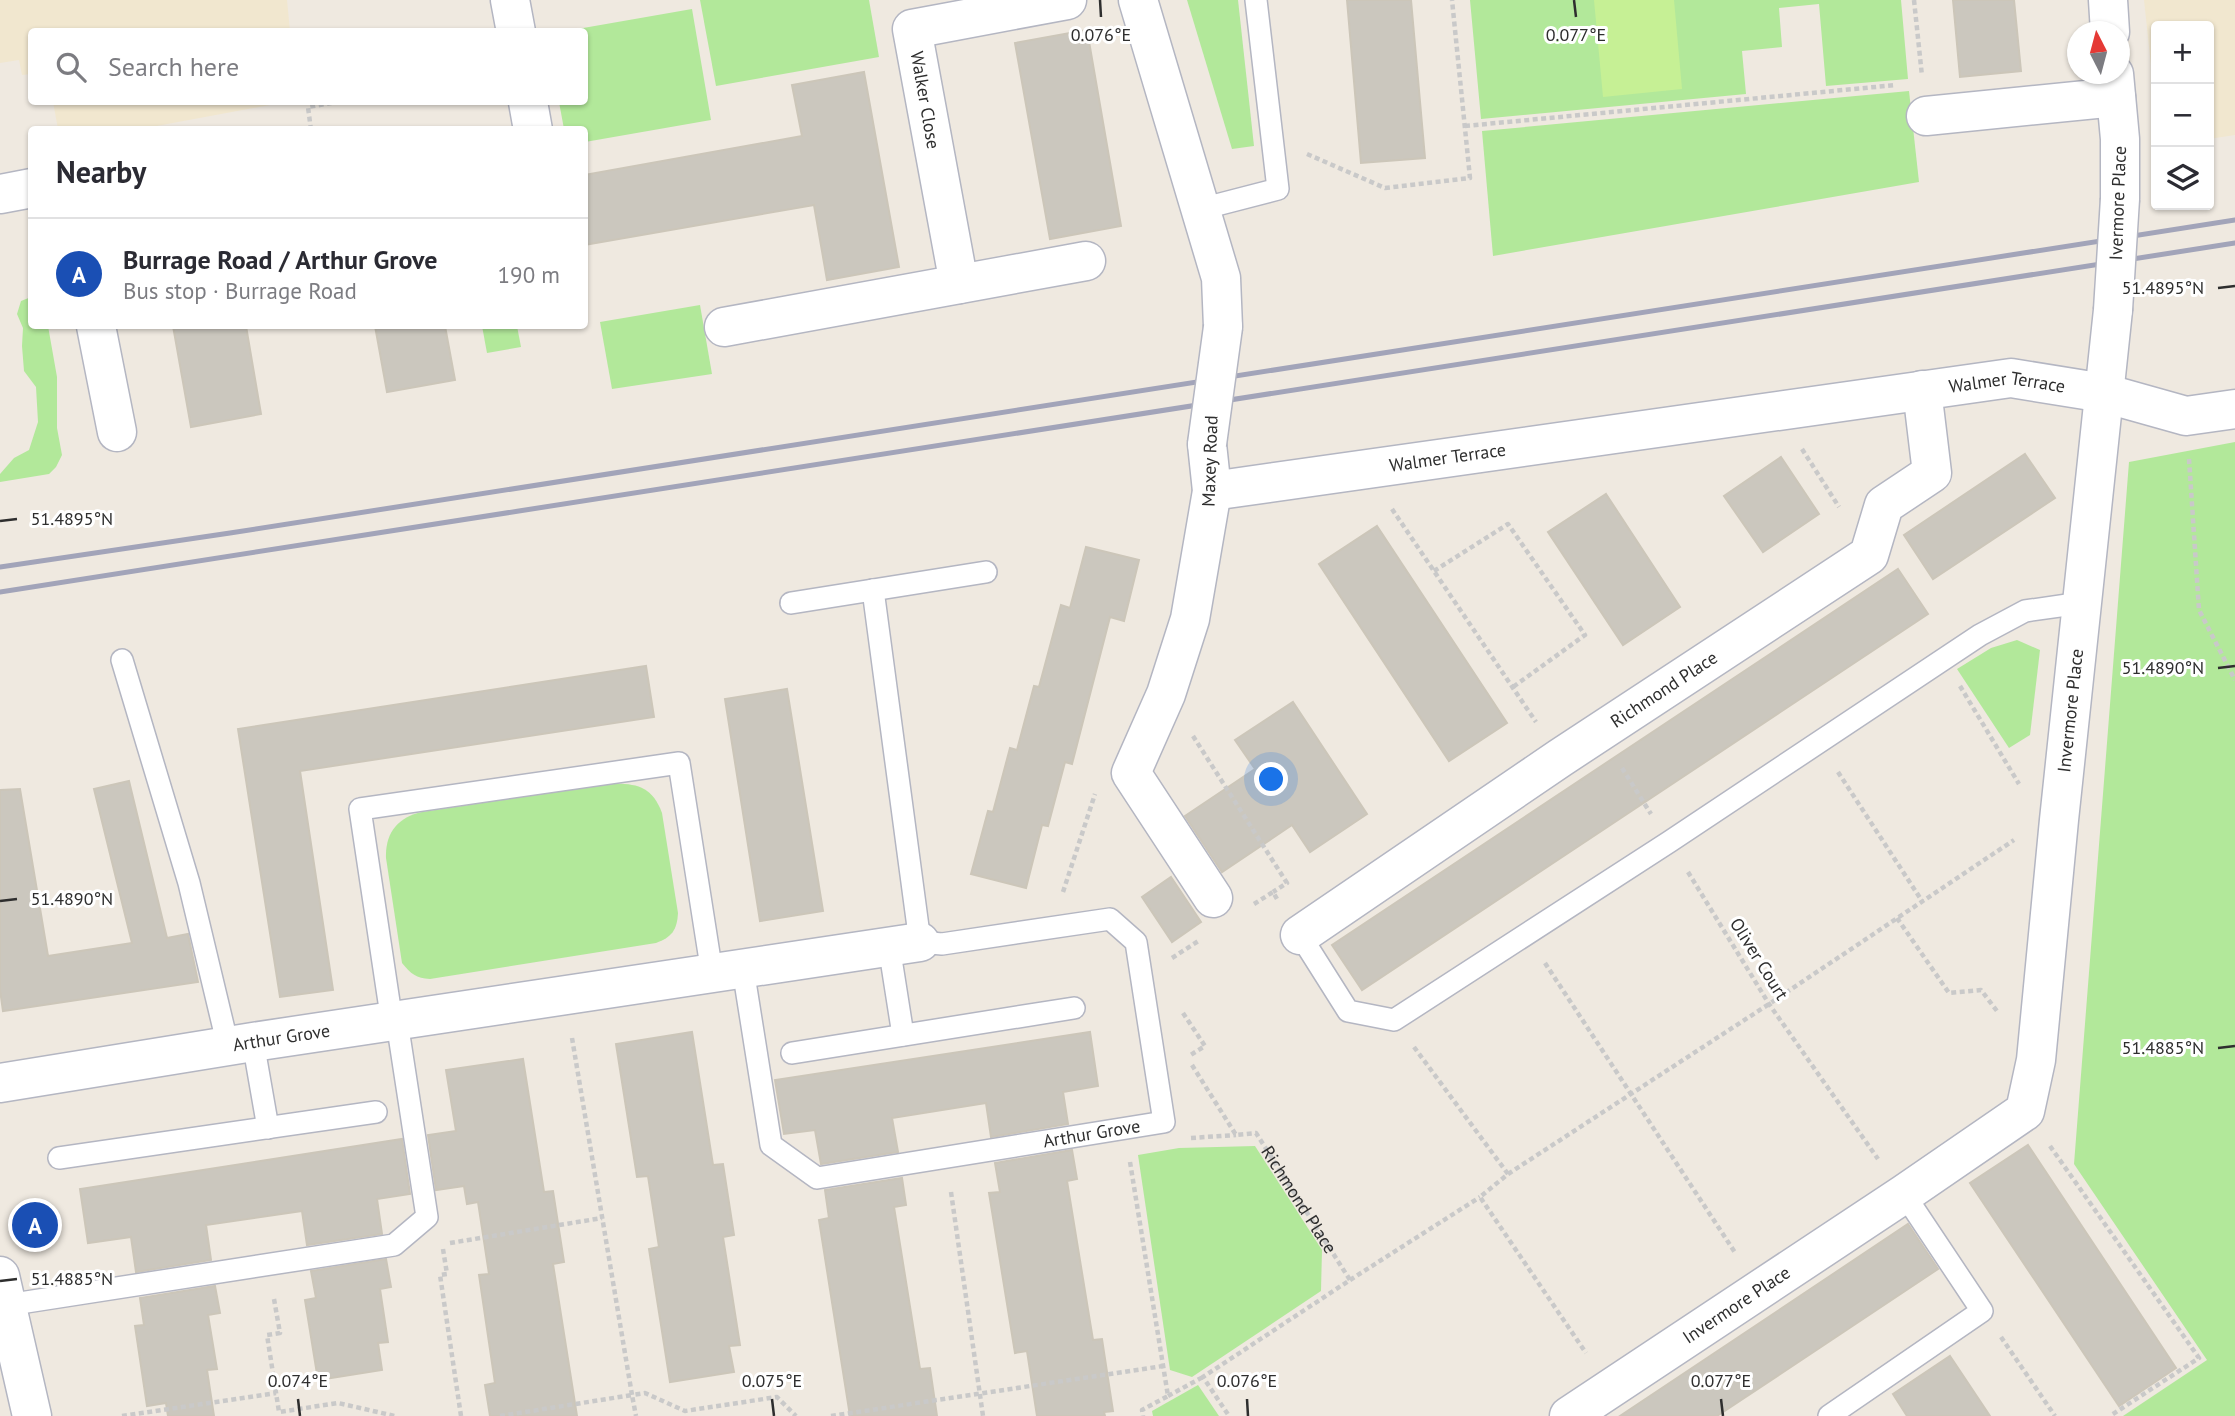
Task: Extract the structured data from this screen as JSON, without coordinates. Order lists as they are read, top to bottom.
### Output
{
  "streets": {
    "street": [
      "Walker Close",
      "Ivermore Place",
      "Walmer Terrace",
      "Maxey Road",
      "Richmond Place",
      "Invermore Place",
      "Arthur Grove"
    ],
    "path": ["Oliver Court"]
  },
  "crossings": [
    ["Ivermore Place", "Invermore Place"],
    ["Walmer Terrace", "Maxey Road"],
    ["Walmer Terrace", "Richmond Place"],
    ["Walmer Terrace", "Invermore Place"],
    ["Richmond Place", "Oliver Court"],
    ["Invermore Place", "Oliver Court"]
  ],
  "north": "top",
  "page": {
    "map_buttons": ["+", "−"],
    "search": "Search here",
    "heading": "Nearby",
    "list": [
      {
        "mark": "A",
        "name": "Burrage Road / Arthur Grove",
        "note": "Bus stop · Burrage Road",
        "value": "190 m"
      }
    ],
    "pins": "A"
  },
  "coordinates": [
    "0.076°E",
    "0.077°E",
    "51.4895°N",
    "51.4890°N",
    "51.4885°N",
    "0.074°E",
    "0.075°E"
  ]
}
